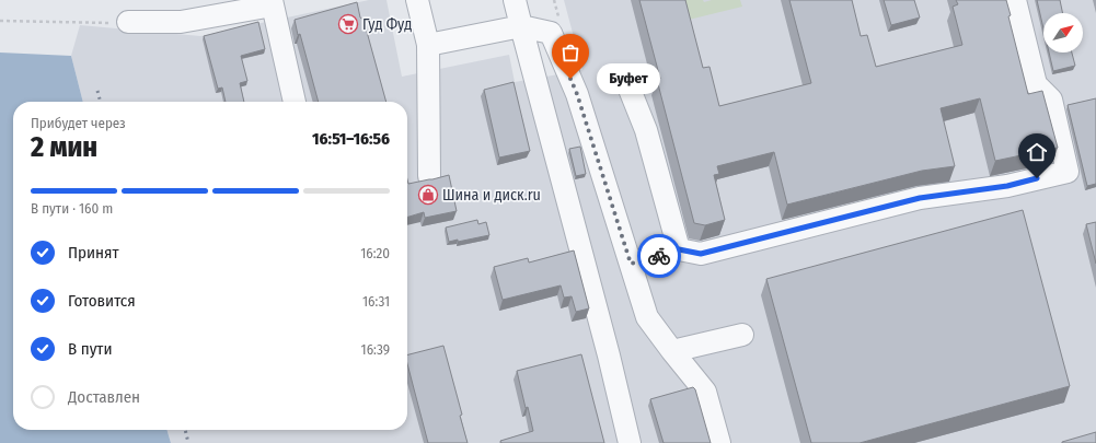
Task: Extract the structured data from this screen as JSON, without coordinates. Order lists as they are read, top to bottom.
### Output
{
  "places": {
    "supermarket": ["Гуд Фуд"],
    "other": ["Буфет"],
    "shop": ["Шина и диск.ru"]
  },
  "north": "top right",
  "page": {
    "bubble": "Буфет",
    "heading": ["2 мин", "Прибудет через", "16:51–16:56"],
    "bar": "В пути · 160 m",
    "list": [
      ["Принят", "16:20"],
      ["Готовится", "16:31"],
      ["В пути", "16:39"],
      "Доставлен"
    ]
  }
}
